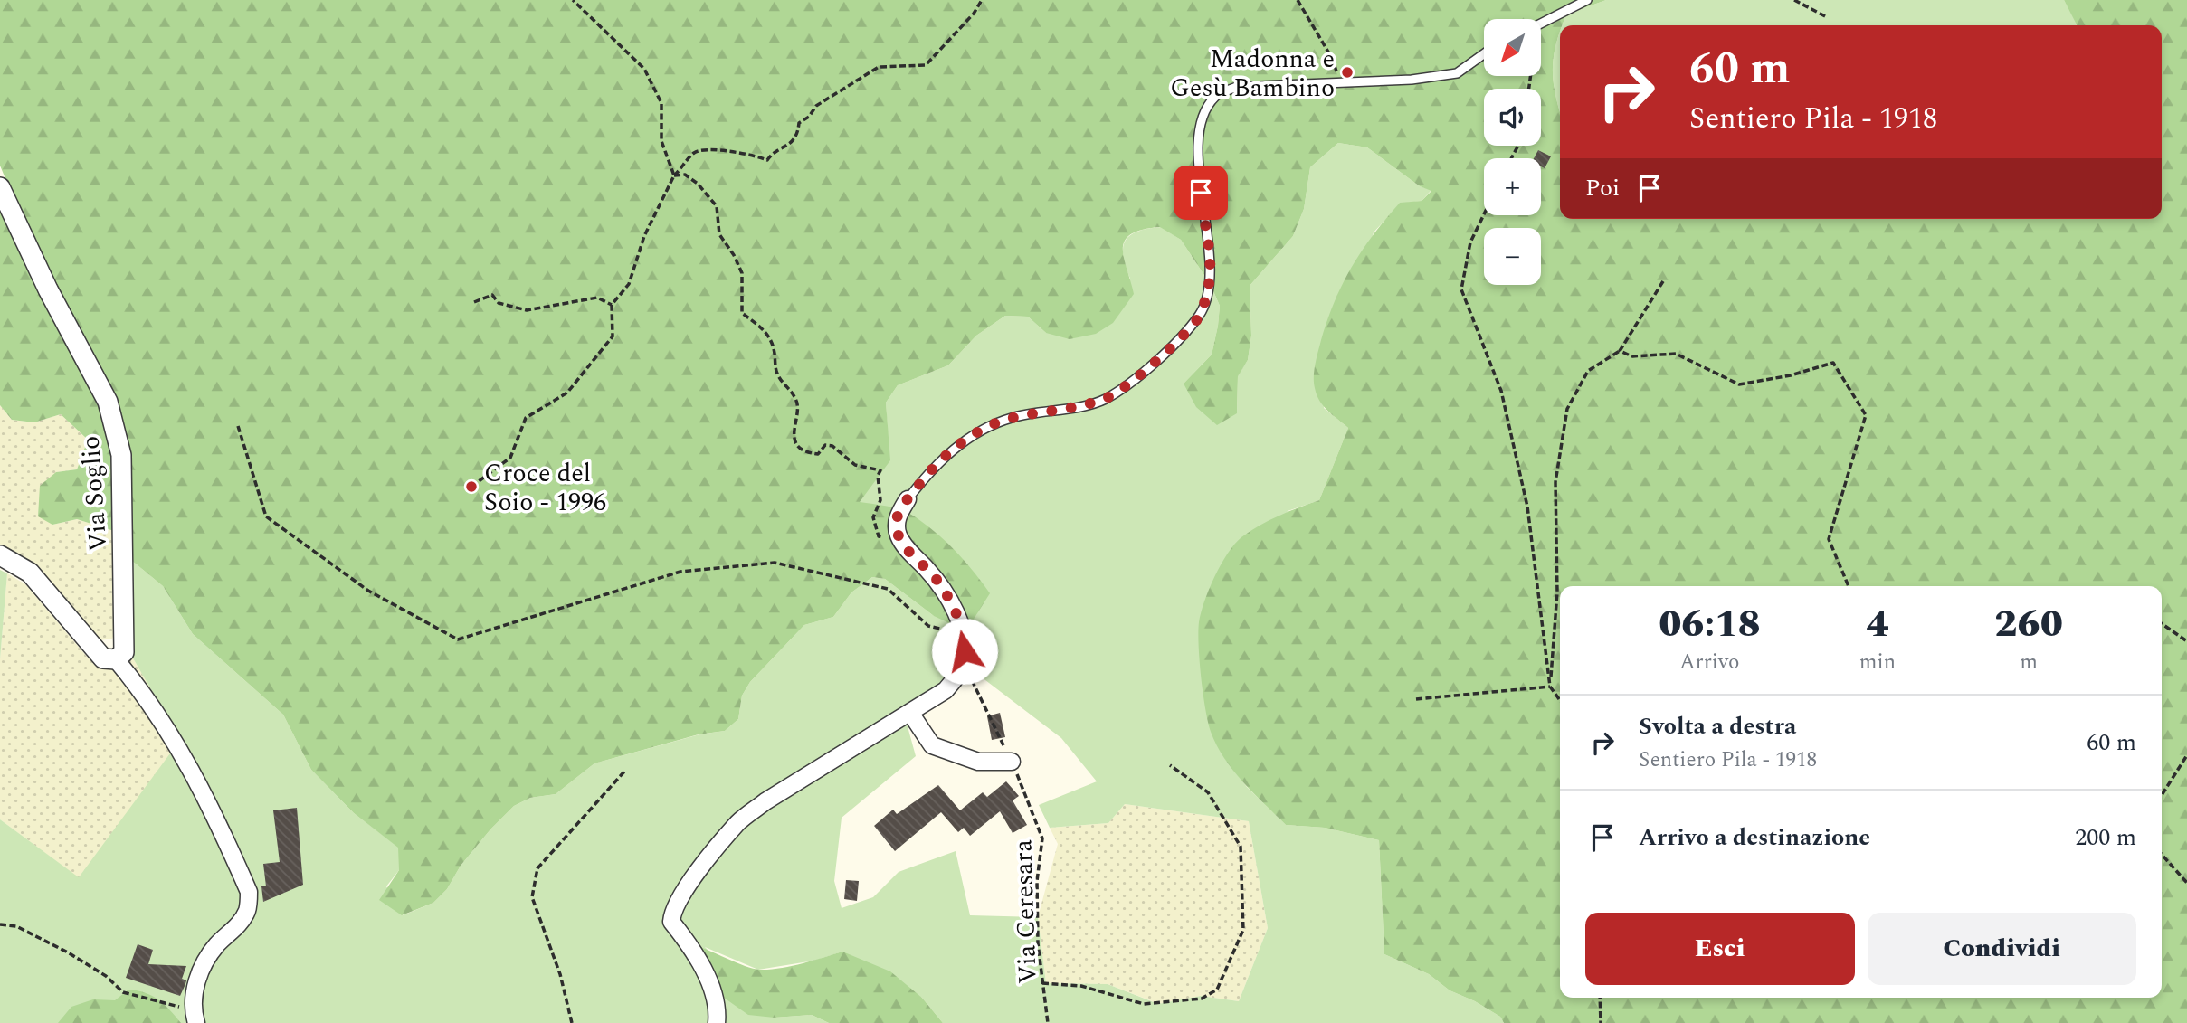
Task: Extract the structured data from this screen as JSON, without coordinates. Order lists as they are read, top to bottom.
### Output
{
  "streets": {
    "street": ["Via Soglio"],
    "path": ["Via Ceresara"]
  },
  "places": ["Madonna e Gesù Bambino", "Croce del Soio - 1996"],
  "north": "bottom left",
  "page": {
    "map_buttons": ["+", "−"],
    "turn": ["60 m", "Sentiero Pila - 1918"],
    "then": "Poi",
    "eta": [
      "06:18",
      "Arrivo",
      "4",
      "min",
      "260",
      "m"
    ],
    "list": [
      {
        "name": "Svolta a destra",
        "note": "Sentiero Pila - 1918",
        "value": "60 m"
      },
      {
        "name": "Arrivo a destinazione",
        "value": "200 m"
      }
    ],
    "buttons": ["Esci", "Condividi"]
  }
}
